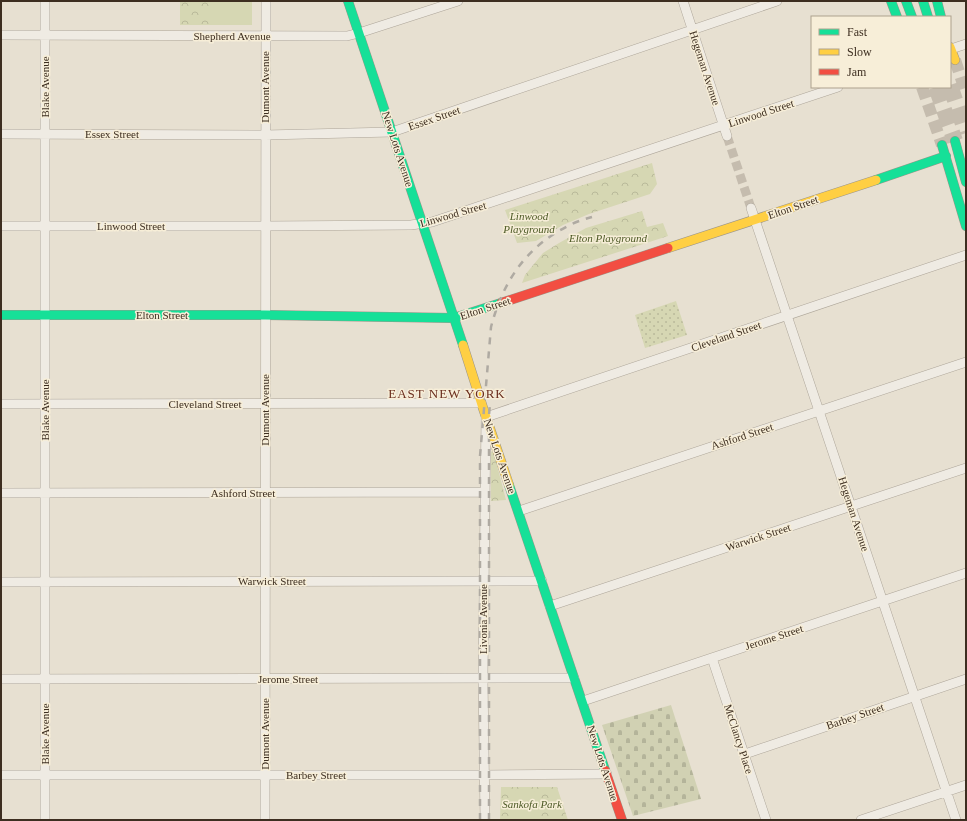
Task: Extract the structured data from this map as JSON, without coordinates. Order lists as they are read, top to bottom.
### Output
{
  "streets": {
    "main road": ["New Lots Avenue", "Elton Street"],
    "street": [
      "Shepherd Avenue",
      "Hegeman Avenue",
      "Blake Avenue",
      "Dumont Avenue",
      "Linwood Street",
      "Essex Street",
      "Cleveland Street",
      "Ashford Street",
      "Warwick Street",
      "Livonia Avenue",
      "Jerome Street",
      "Barbey Street",
      "McClancy Place"
    ]
  },
  "crossings": [
    ["Shepherd Avenue", "Blake Avenue"],
    ["Shepherd Avenue", "Dumont Avenue"],
    ["Shepherd Avenue", "New Lots Avenue"],
    ["Hegeman Avenue", "Linwood Street"],
    ["Hegeman Avenue", "Essex Street"],
    ["Hegeman Avenue", "Elton Street"],
    ["Hegeman Avenue", "Cleveland Street"],
    ["Hegeman Avenue", "Ashford Street"],
    ["Hegeman Avenue", "Warwick Street"],
    ["Hegeman Avenue", "Jerome Street"],
    ["Hegeman Avenue", "Barbey Street"],
    ["Blake Avenue", "Linwood Street"],
    ["Blake Avenue", "Essex Street"],
    ["Blake Avenue", "Elton Street"],
    ["Blake Avenue", "Cleveland Street"],
    ["Blake Avenue", "Ashford Street"],
    ["Blake Avenue", "Warwick Street"],
    ["Blake Avenue", "Jerome Street"],
    ["Blake Avenue", "Barbey Street"],
    ["Dumont Avenue", "Linwood Street"],
    ["Dumont Avenue", "Essex Street"],
    ["Dumont Avenue", "Elton Street"],
    ["Dumont Avenue", "Cleveland Street"],
    ["Dumont Avenue", "Ashford Street"],
    ["Dumont Avenue", "Warwick Street"],
    ["Dumont Avenue", "Jerome Street"],
    ["Dumont Avenue", "Barbey Street"],
    ["Linwood Street", "New Lots Avenue"],
    ["Essex Street", "New Lots Avenue"],
    ["New Lots Avenue", "Elton Street"],
    ["New Lots Avenue", "Cleveland Street"],
    ["New Lots Avenue", "Ashford Street"],
    ["New Lots Avenue", "Warwick Street"],
    ["New Lots Avenue", "Livonia Avenue"],
    ["New Lots Avenue", "Jerome Street"],
    ["New Lots Avenue", "Barbey Street"],
    ["Cleveland Street", "Livonia Avenue"],
    ["Ashford Street", "Livonia Avenue"],
    ["Warwick Street", "Livonia Avenue"],
    ["Livonia Avenue", "Jerome Street"],
    ["Livonia Avenue", "Barbey Street"],
    ["Jerome Street", "McClancy Place"],
    ["Barbey Street", "McClancy Place"]
  ],
  "districts": ["EAST NEW YORK"],
  "parks": ["Linwood Playground", "Elton Playground", "Sankofa Park"],
  "legend": ["Fast", "Slow", "Jam"]
}
